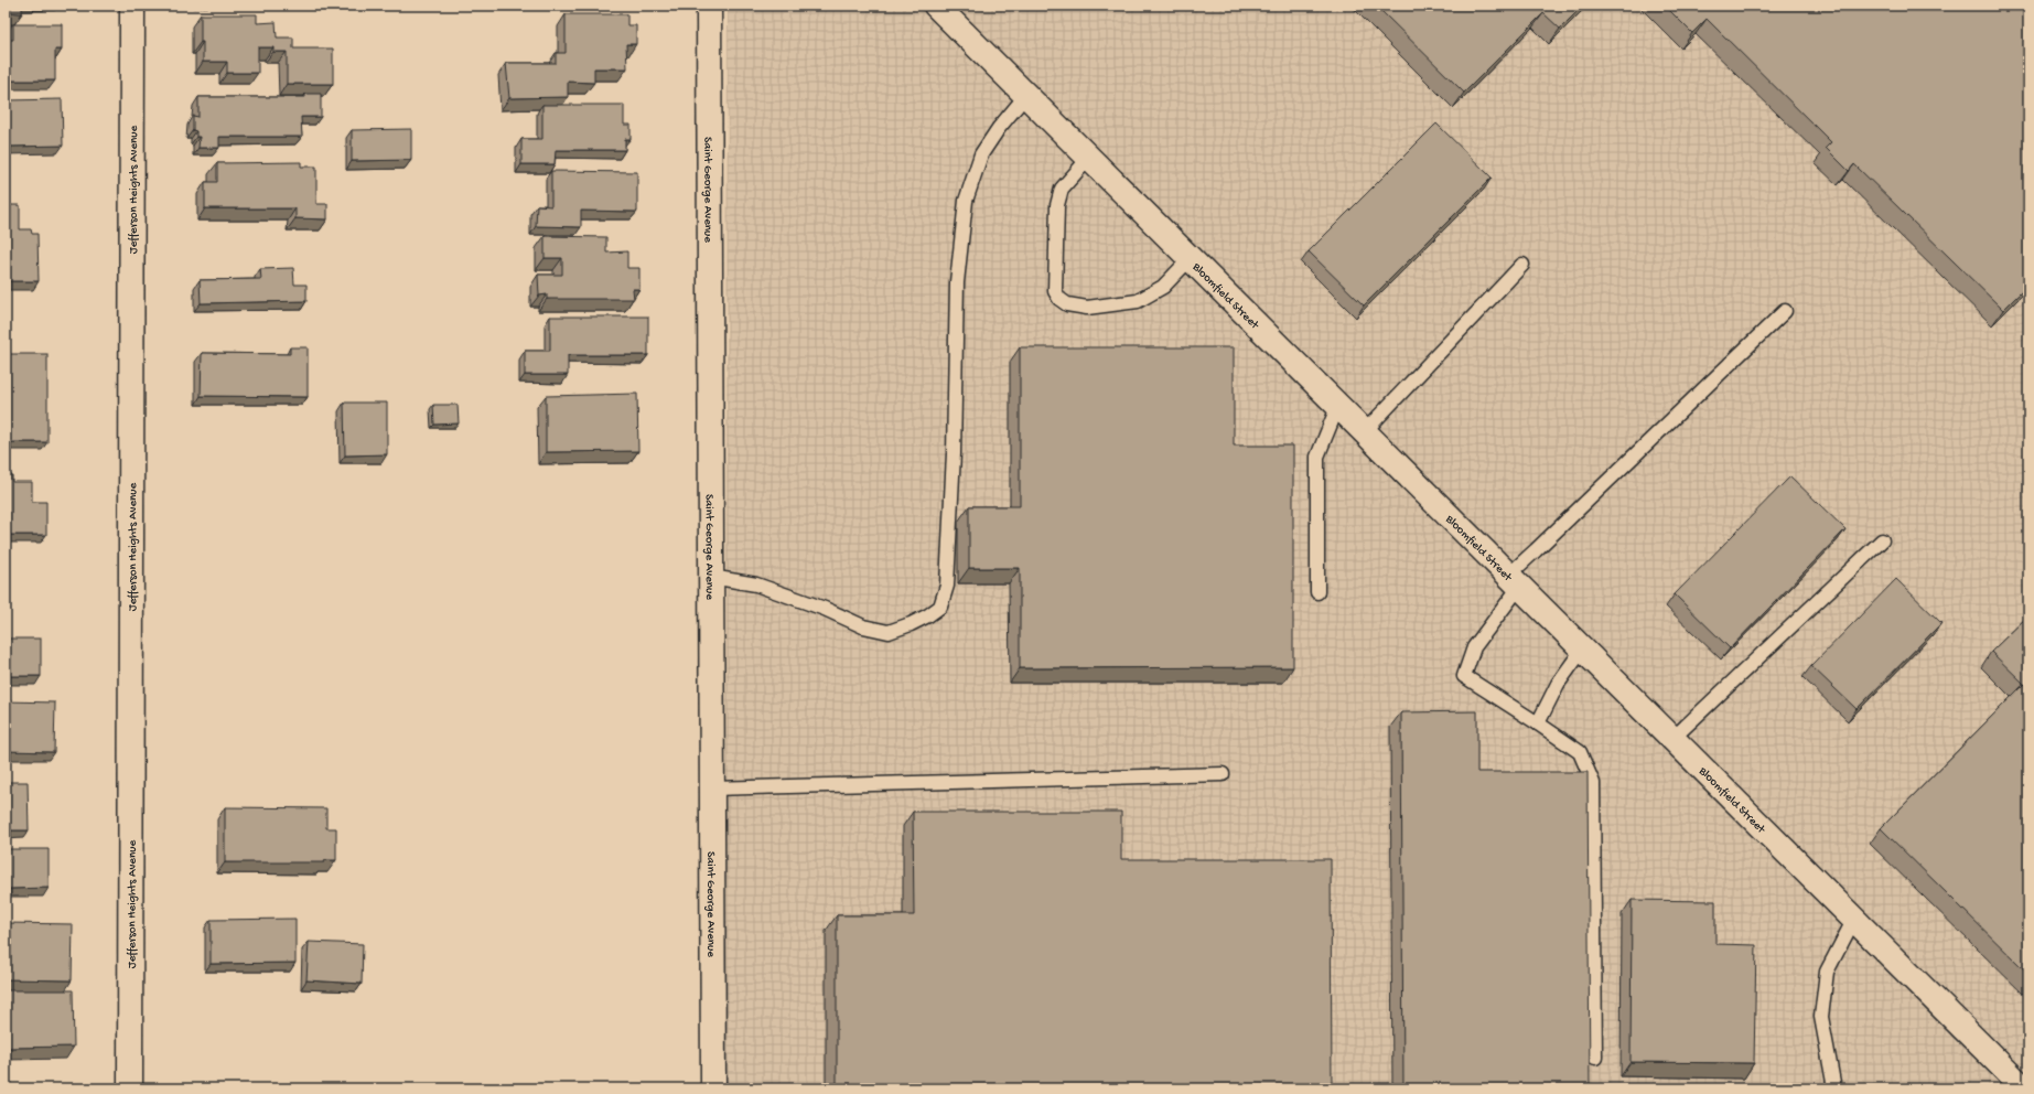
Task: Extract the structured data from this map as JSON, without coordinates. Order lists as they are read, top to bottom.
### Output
{
  "streets": {
    "street": ["Jefferson Heights Avenue", "Saint George Avenue", "Bloomfield Street"]
  }
}
